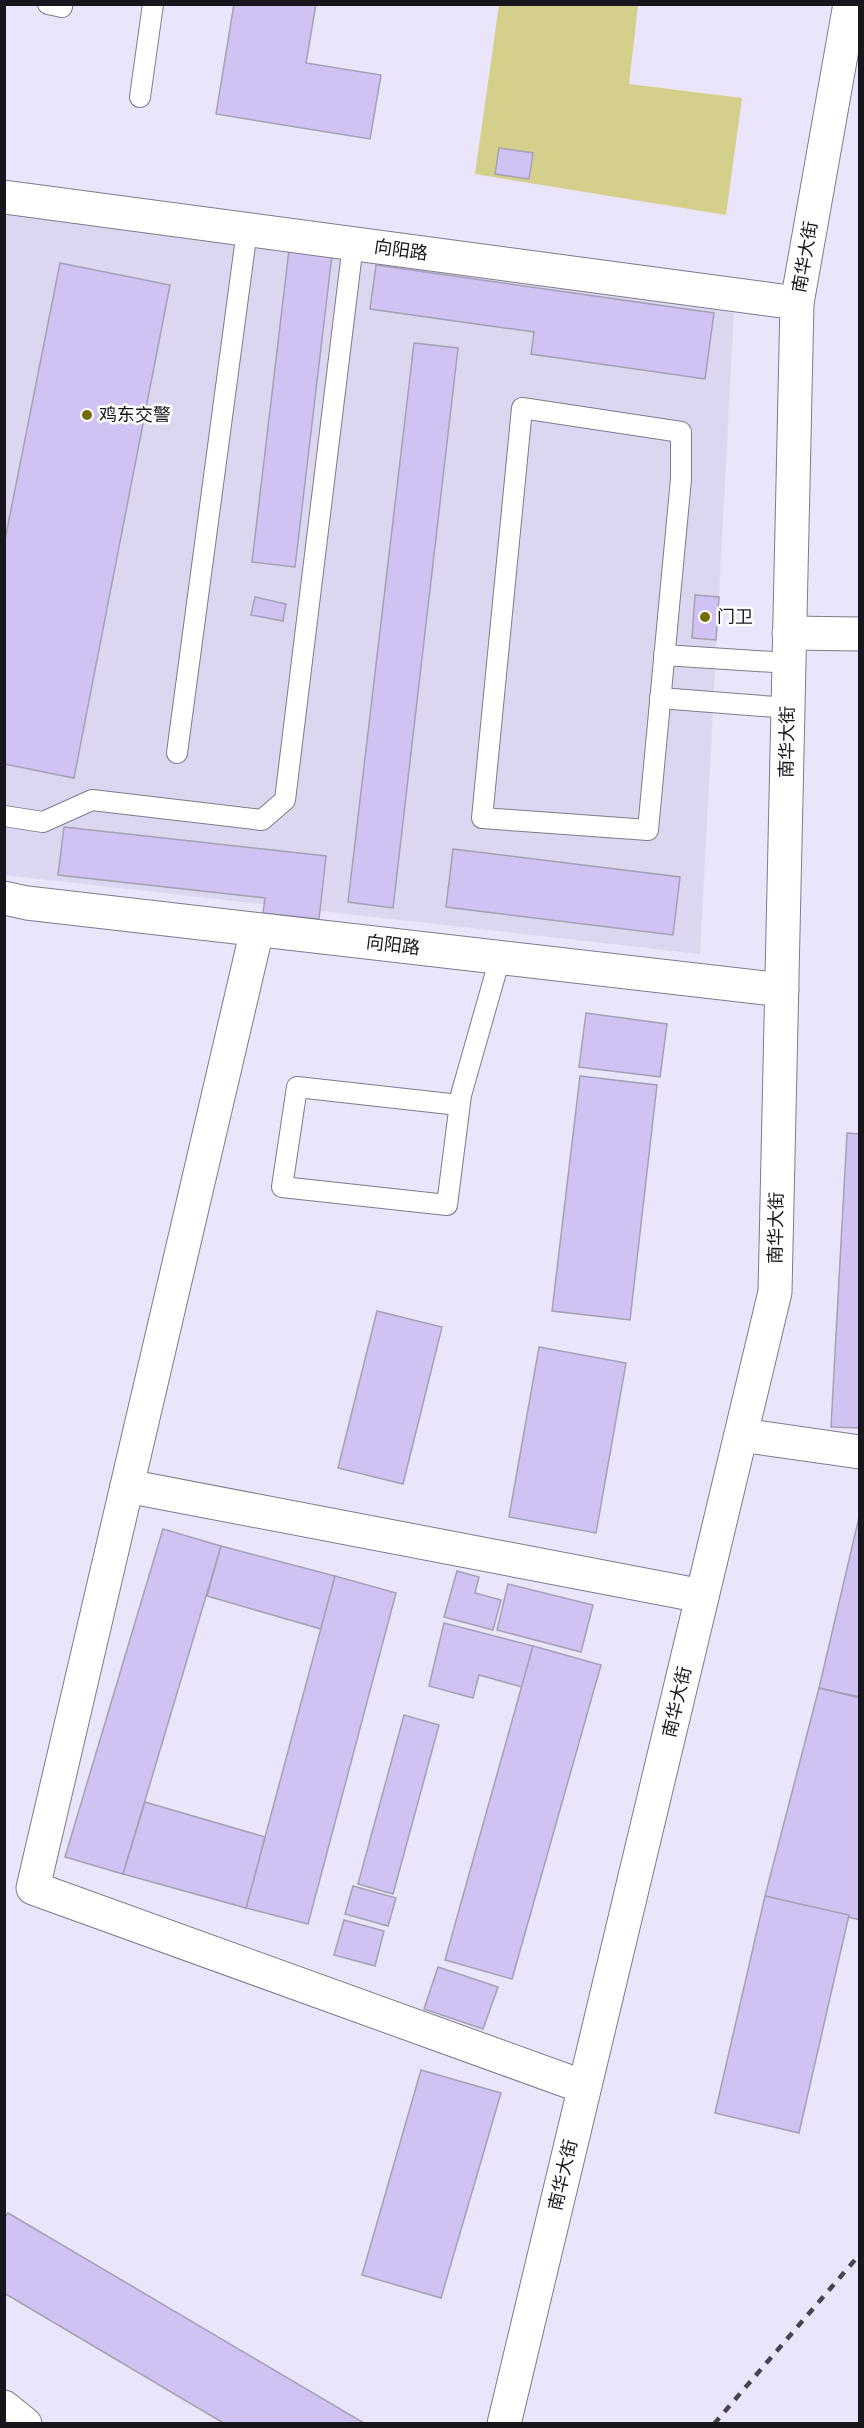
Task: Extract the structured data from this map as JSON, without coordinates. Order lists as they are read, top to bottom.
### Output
{
  "streets": {
    "street": ["向阳路", "南华大街"]
  },
  "crossings": [
    ["向阳路", "南华大街"]
  ],
  "places": ["鸡东交警", "门卫"]
}
